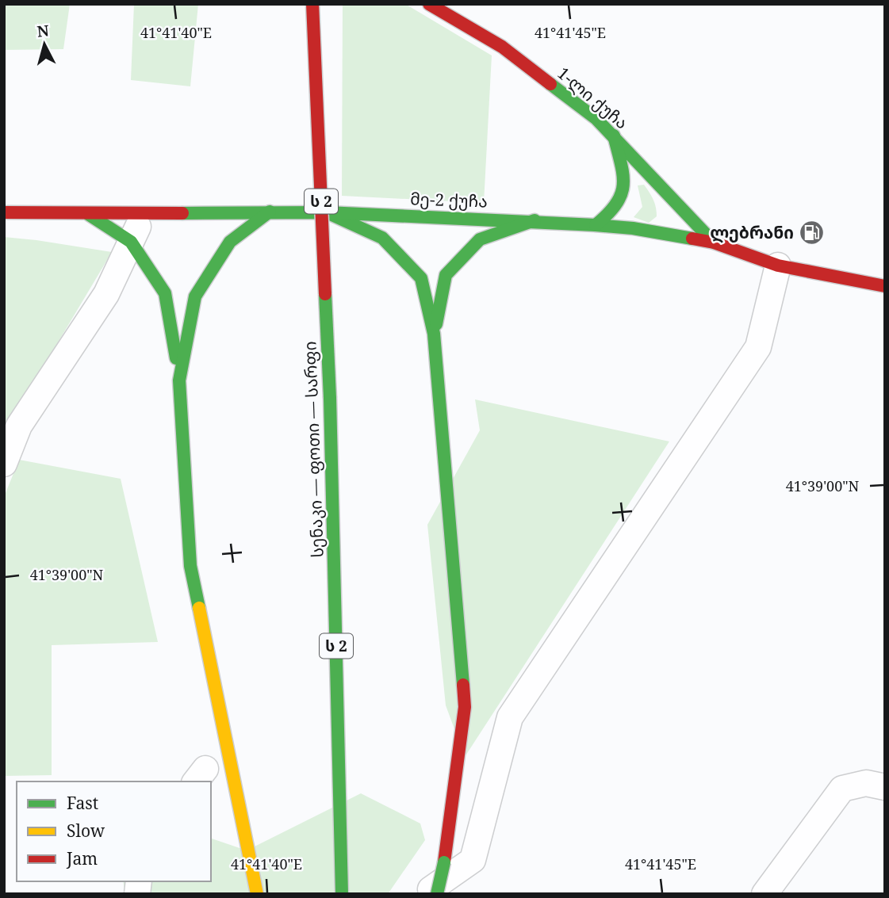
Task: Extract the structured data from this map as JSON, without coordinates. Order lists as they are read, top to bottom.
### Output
{
  "streets": {
    "main road": [
      "1-ლი ქუჩა",
      "მე-2 ქუჩა",
      "ს 2",
      "სენაკი — ფოთი — სარფი"
    ]
  },
  "crossings": [
    ["1-ლი ქუჩა", "მე-2 ქუჩა"]
  ],
  "places": {
    "fuel station": ["ლებრანი"]
  },
  "legend": ["Fast", "Slow", "Jam"],
  "north": "top",
  "coordinates": ["41°41'40\"E", "41°41'45\"E", "41°39'00\"N"]
}
